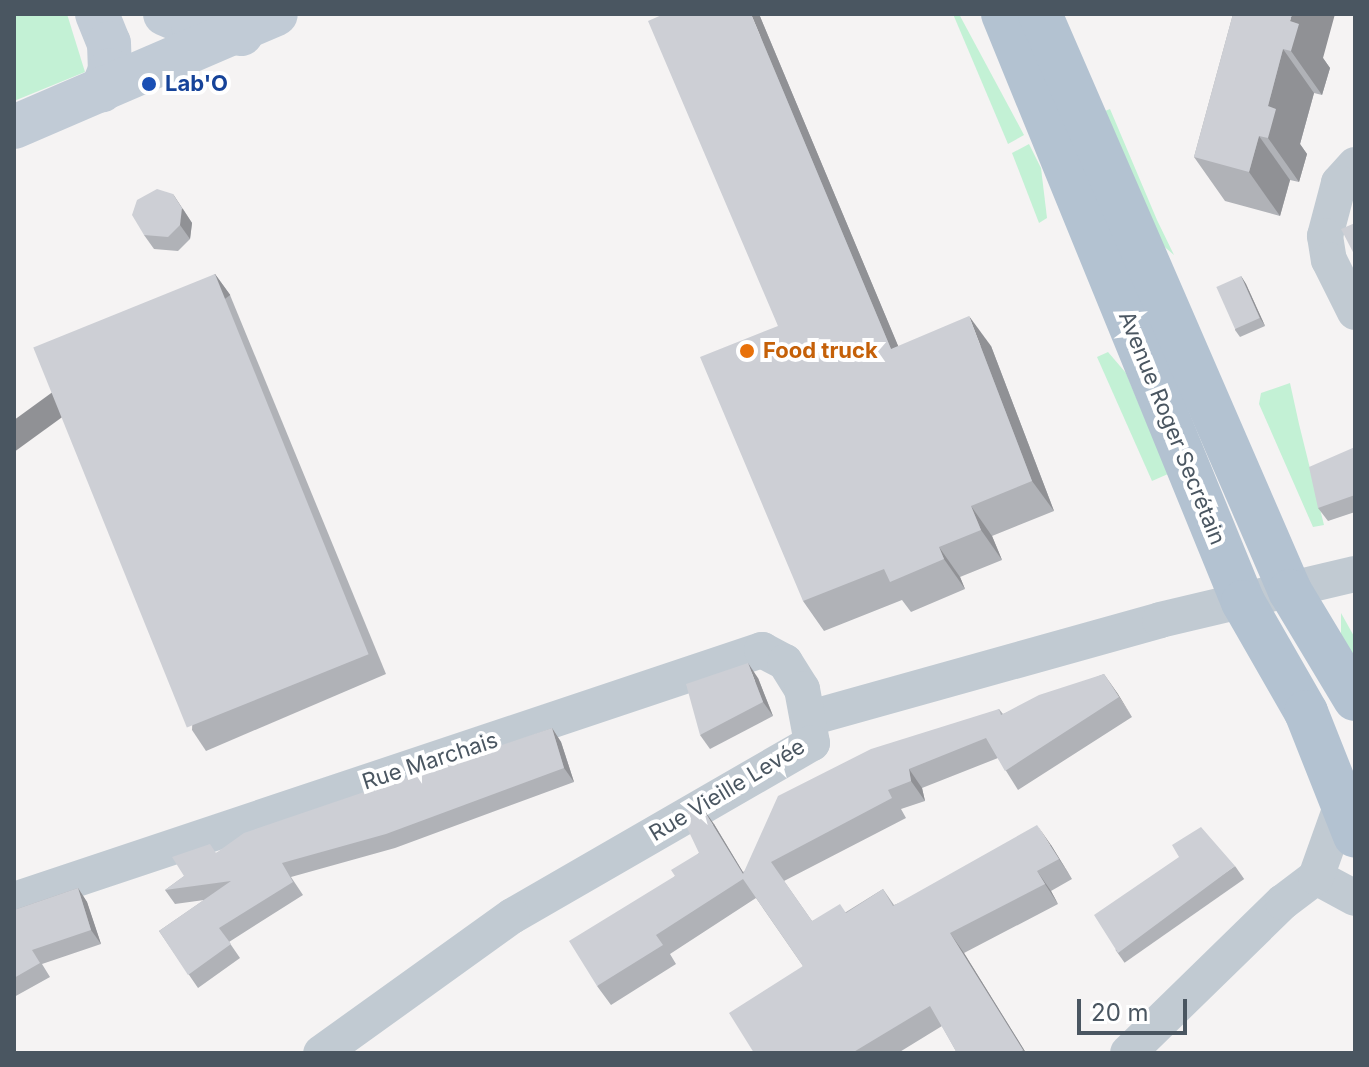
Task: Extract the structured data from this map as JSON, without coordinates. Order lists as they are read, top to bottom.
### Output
{
  "streets": {
    "main road": ["Avenue Roger Secrétain"],
    "street": ["Rue Marchais", "Rue Vieille Levée"]
  },
  "crossings": [
    ["Avenue Roger Secrétain", "Rue Vieille Levée"],
    ["Rue Marchais", "Rue Vieille Levée"]
  ],
  "places": ["Lab'O", "Food truck"],
  "scale_bar": "20 m"
}
